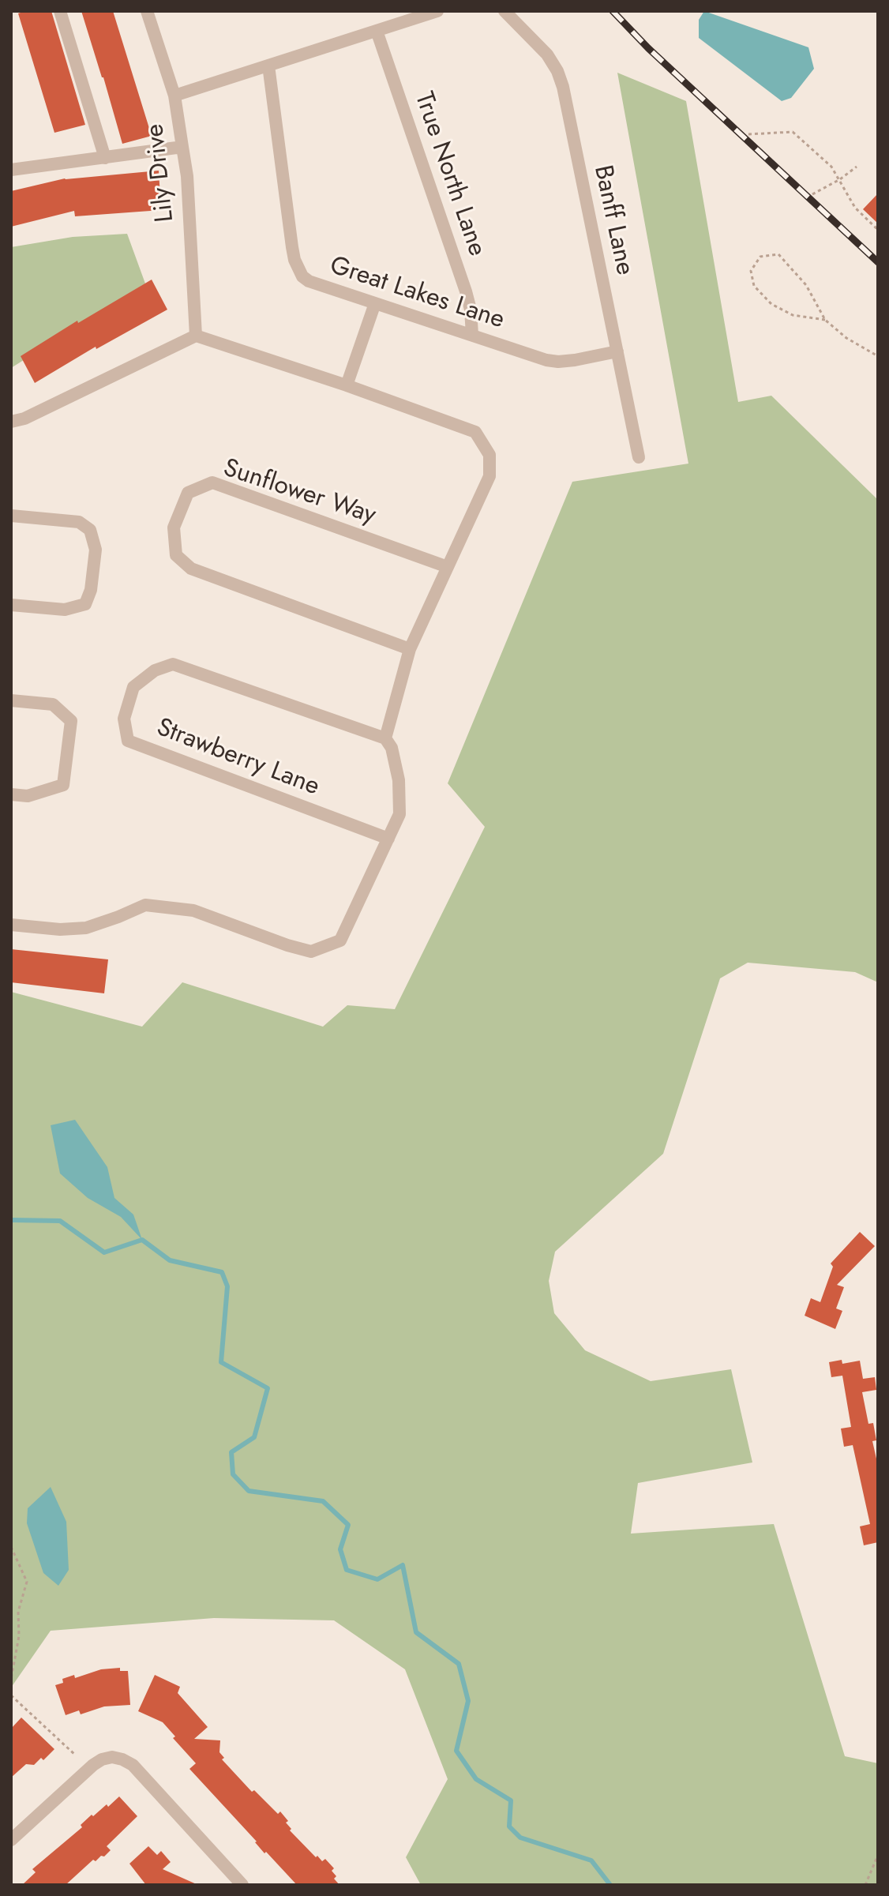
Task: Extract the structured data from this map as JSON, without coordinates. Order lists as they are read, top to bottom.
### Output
{
  "streets": {
    "street": [
      "Lily Drive",
      "True North Lane",
      "Banff Lane",
      "Great Lakes Lane",
      "Sunflower Way",
      "Strawberry Lane"
    ]
  },
  "crossings": [
    ["True North Lane", "Great Lakes Lane"],
    ["Banff Lane", "Great Lakes Lane"]
  ]
}
